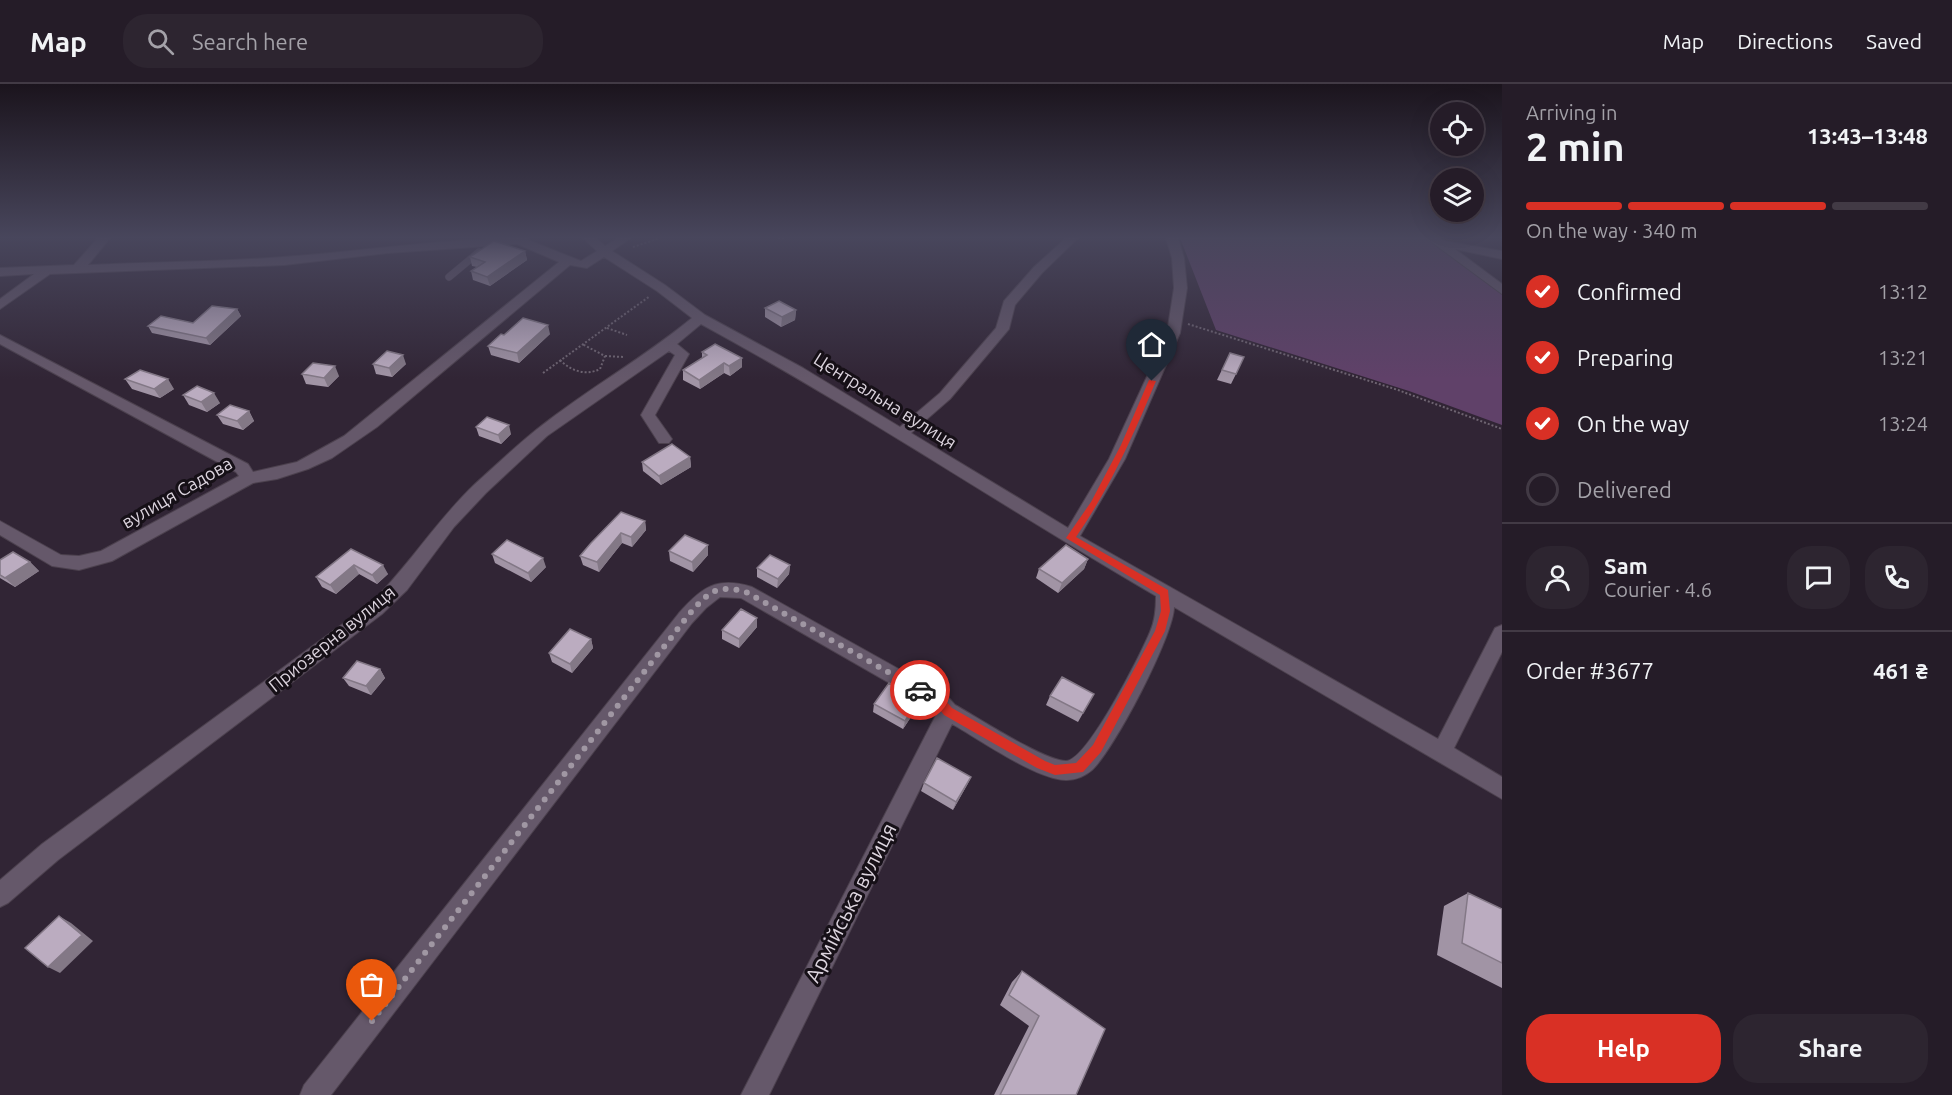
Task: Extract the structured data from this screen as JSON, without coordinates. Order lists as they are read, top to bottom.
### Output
{
  "streets": {
    "street": [
      "Центральна вулиця",
      "вулиця Садова",
      "Приозерна вулиця",
      "Армійська вулиця"
    ]
  },
  "crossings": [
    ["Центральна вулиця", "Приозерна вулиця"]
  ],
  "page": {
    "header": "Map",
    "search": "Search here",
    "nav": ["Map", "Directions", "Saved"],
    "heading": ["2 min", "Arriving in", "13:43–13:48"],
    "panel": [
      "Sam",
      "Courier · 4.6",
      "Order #3677",
      "461 ₴"
    ],
    "bar": "On the way · 340 m",
    "list": [
      ["Confirmed", "13:12"],
      ["Preparing", "13:21"],
      ["On the way", "13:24"],
      "Delivered"
    ],
    "buttons": ["Help", "Share"]
  }
}
